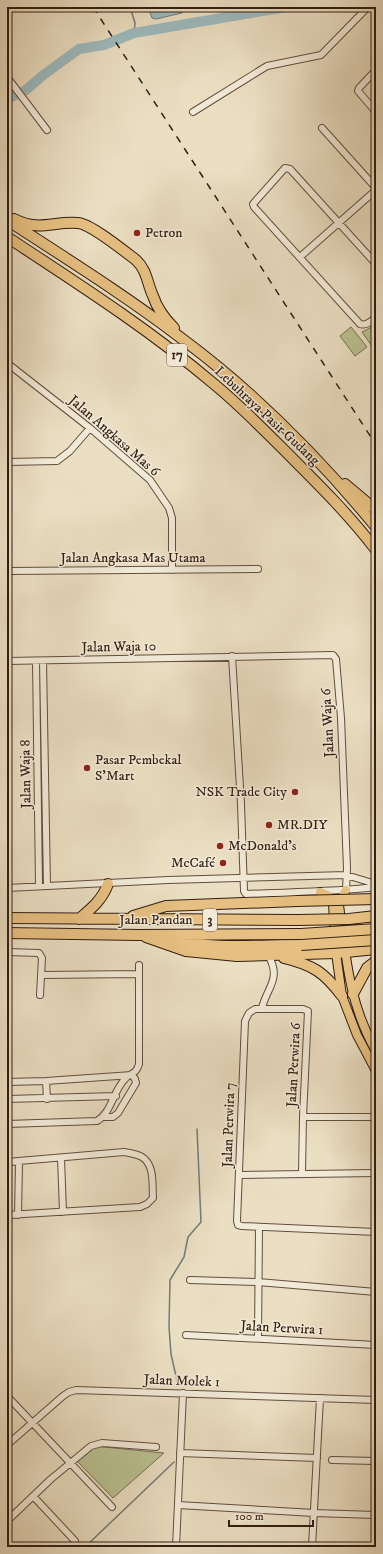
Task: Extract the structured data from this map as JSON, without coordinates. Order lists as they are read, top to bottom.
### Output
{
  "streets": {
    "highway": [
      "17",
      "Lebuhraya Pasir Gudang",
      "Jalan Pandan",
      "3"
    ],
    "street": [
      "Jalan Angkasa Mas 6",
      "Jalan Angkasa Mas Utama",
      "Jalan Waja 10",
      "Jalan Waja 6",
      "Jalan Waja 8",
      "Jalan Perwira 6",
      "Jalan Perwira 7",
      "Jalan Perwira 1",
      "Jalan Molek 1"
    ]
  },
  "crossings": [
    ["Jalan Angkasa Mas 6", "Jalan Angkasa Mas Utama"],
    ["Jalan Waja 10", "Jalan Waja 6"],
    ["Jalan Waja 10", "Jalan Waja 8"],
    ["Jalan Perwira 6", "Jalan Perwira 7"]
  ],
  "places": [
    "Petron",
    "Pasar Pembekal S'Mart",
    "NSK Trade City",
    "MR.DIY",
    "McDonald's",
    "McCafé"
  ],
  "scale_bar": "100 m"
}
